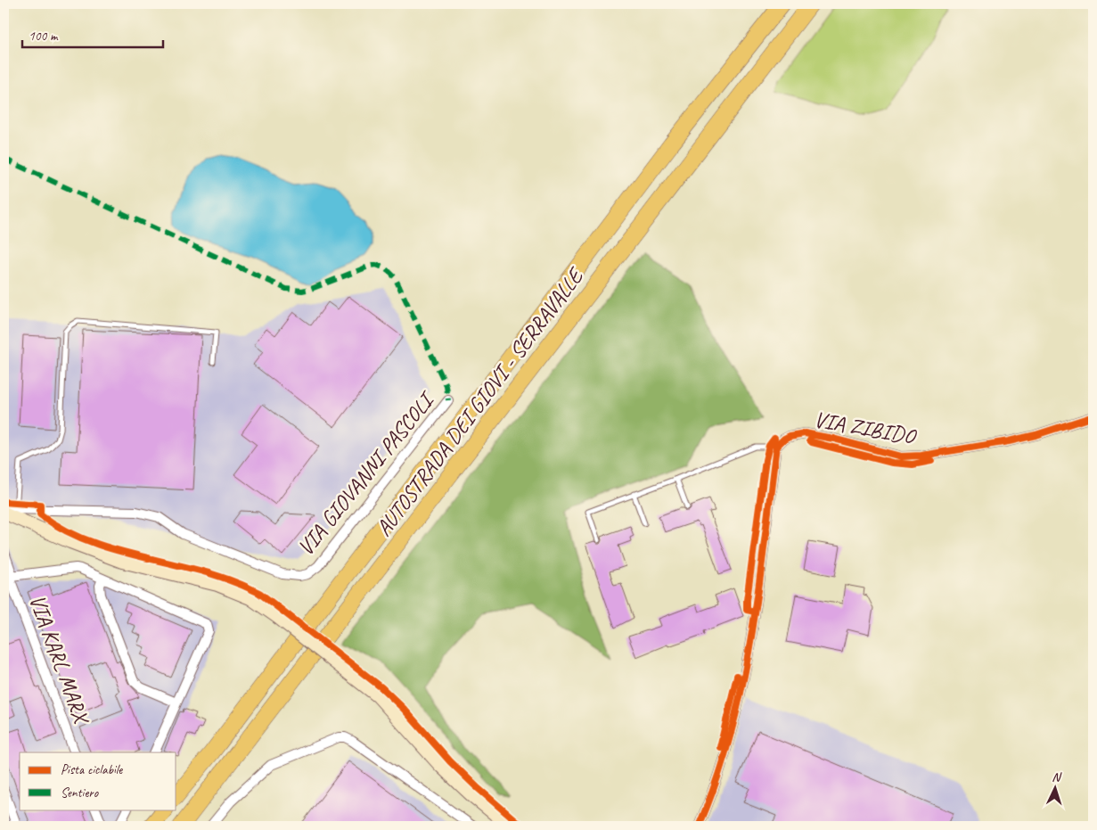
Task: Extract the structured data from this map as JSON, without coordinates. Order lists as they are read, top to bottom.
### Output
{
  "streets": {
    "highway": ["AUTOSTRADA DEI GIOVI - SERRAVALLE"],
    "street": ["VIA ZIBIDO", "VIA GIOVANNI PASCOLI", "VIA KARL MARX"]
  },
  "legend": ["Pista ciclabile", "Sentiero"],
  "scale_bar": "100 m",
  "north": "top"
}
